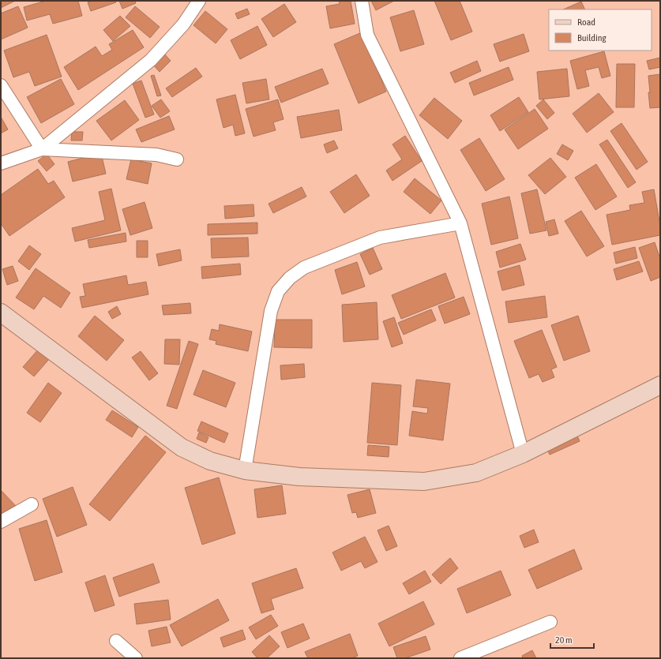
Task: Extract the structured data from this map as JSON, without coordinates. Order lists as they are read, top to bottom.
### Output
{
  "legend": ["Road", "Building"],
  "scale_bar": "20 m"
}
